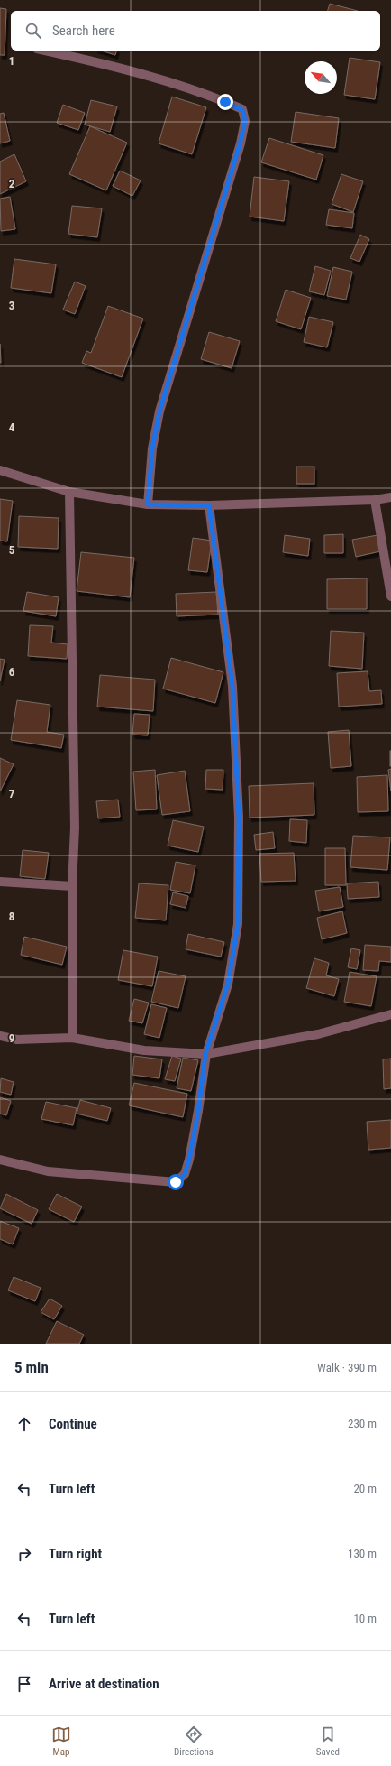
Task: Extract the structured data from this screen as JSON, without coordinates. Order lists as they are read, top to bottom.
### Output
{
  "north": "top left",
  "page": {
    "search": "Search here",
    "heading": ["5 min", "Walk · 390 m"],
    "list": [
      ["Continue", "230 m"],
      ["Turn left", "20 m"],
      ["Turn right", "130 m"],
      ["Turn left", "10 m"],
      "Arrive at destination"
    ],
    "nav": ["Map", "Directions", "Saved"]
  },
  "grid": {
    "rows": [
      "1",
      "2",
      "3",
      "4",
      "5",
      "6",
      "7",
      "8",
      "9"
    ]
  }
}
